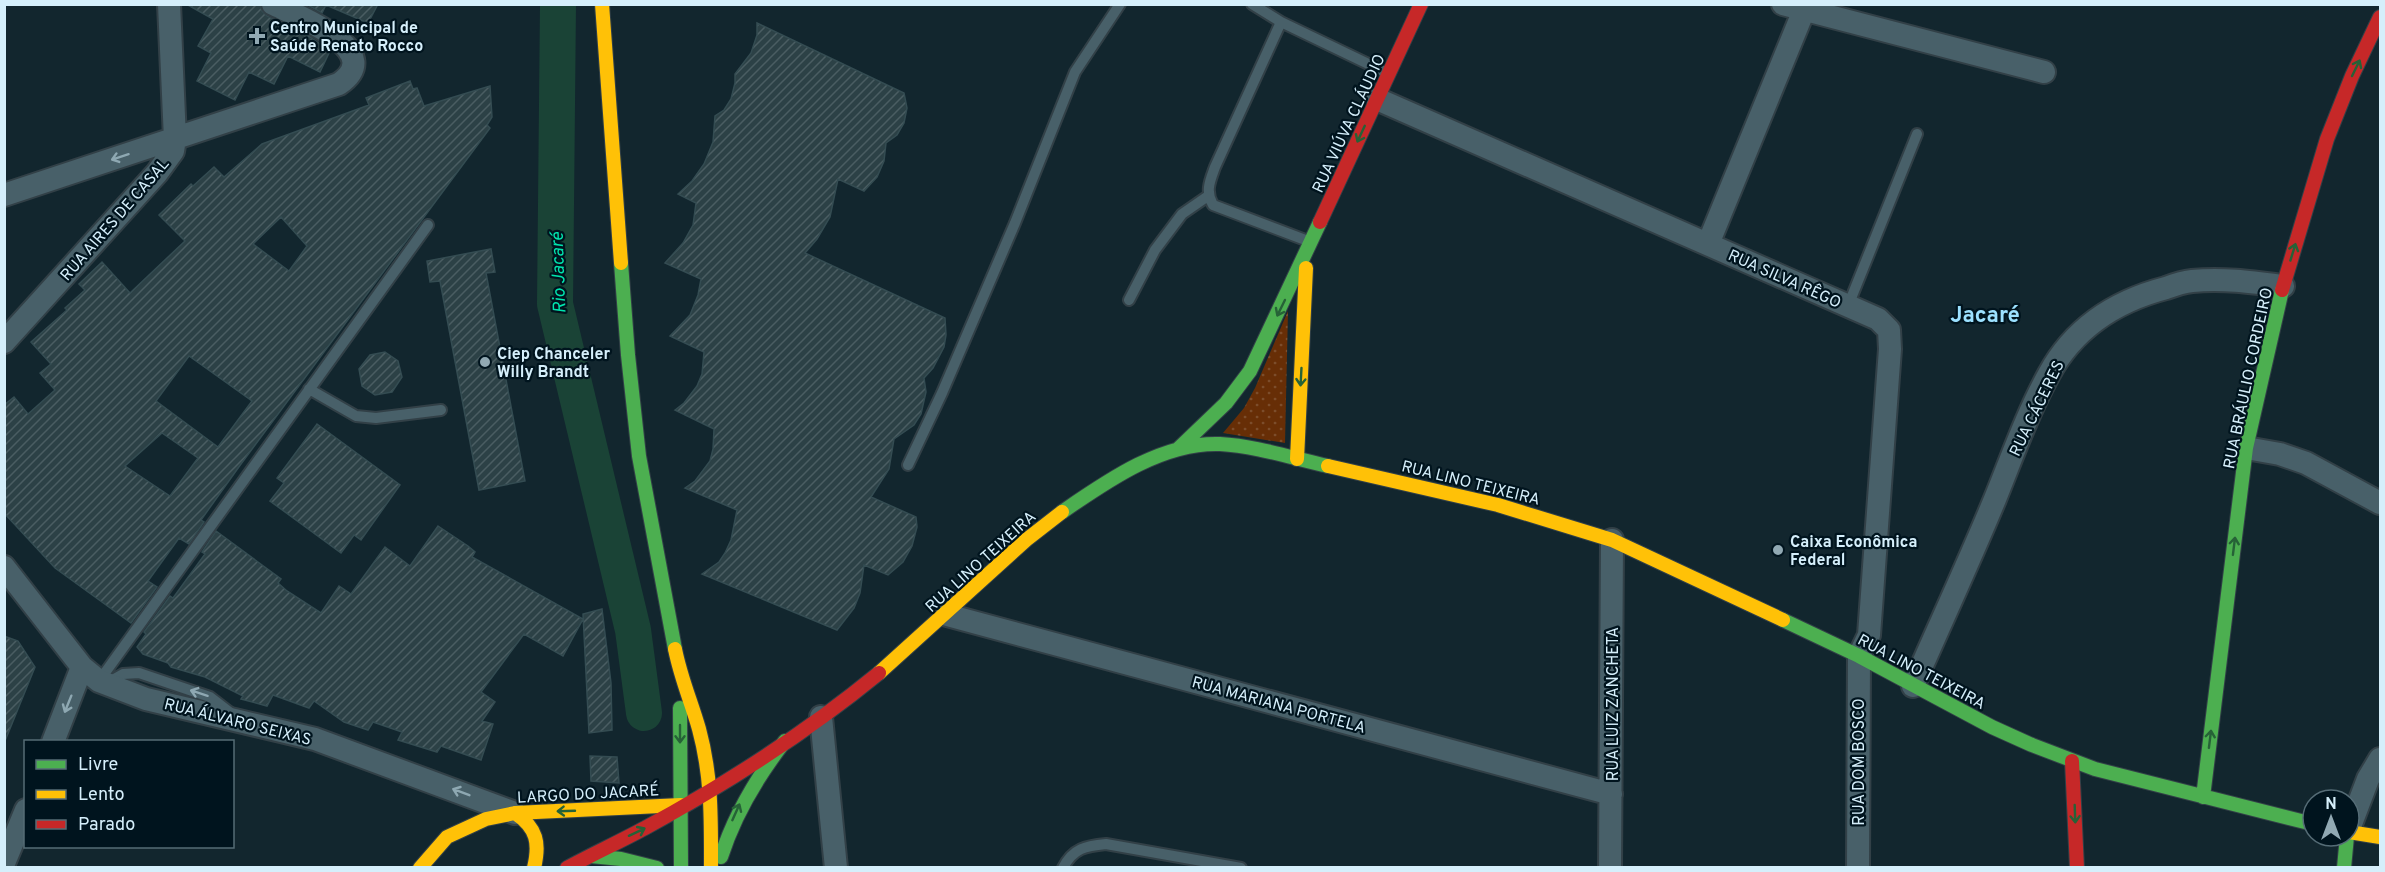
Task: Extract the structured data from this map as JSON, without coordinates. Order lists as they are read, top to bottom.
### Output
{
  "streets": {
    "main road": [
      "RUA VIÚVA CLÁUDIO",
      "RUA BRÁULIO CORDEIRO",
      "RUA LINO TEIXEIRA",
      "LARGO DO JACARÉ"
    ],
    "street": [
      "RUA AIRES DE CASAL",
      "RUA SILVA RÊGO",
      "RUA CÁCERES",
      "RUA MARIANA PORTELA",
      "RUA LUIZ ZANCHETA",
      "RUA ÁLVARO SEIXAS",
      "RUA DOM BOSCO"
    ]
  },
  "crossings": [
    ["RUA VIÚVA CLÁUDIO", "RUA SILVA RÊGO"],
    ["RUA VIÚVA CLÁUDIO", "RUA LINO TEIXEIRA"],
    ["RUA SILVA RÊGO", "RUA LINO TEIXEIRA"],
    ["RUA SILVA RÊGO", "RUA DOM BOSCO"],
    ["RUA BRÁULIO CORDEIRO", "RUA CÁCERES"],
    ["RUA BRÁULIO CORDEIRO", "RUA LINO TEIXEIRA"],
    ["RUA CÁCERES", "RUA LINO TEIXEIRA"],
    ["RUA LINO TEIXEIRA", "RUA MARIANA PORTELA"],
    ["RUA LINO TEIXEIRA", "RUA LUIZ ZANCHETA"],
    ["RUA LINO TEIXEIRA", "RUA DOM BOSCO"],
    ["RUA LINO TEIXEIRA", "LARGO DO JACARÉ"],
    ["RUA MARIANA PORTELA", "RUA LUIZ ZANCHETA"],
    ["RUA ÁLVARO SEIXAS", "LARGO DO JACARÉ"]
  ],
  "one_way": ["RUA VIÚVA CLÁUDIO", "RUA BRÁULIO CORDEIRO", "RUA ÁLVARO SEIXAS"],
  "districts": ["Jacaré"],
  "water": ["Rio Jacaré"],
  "places": {
    "health": ["Centro Municipal de Saúde Renato Rocco"],
    "other": ["Ciep Chanceler Willy Brandt", "Caixa Econômica Federal"]
  },
  "legend": ["Livre", "Lento", "Parado"],
  "north": "top"
}
